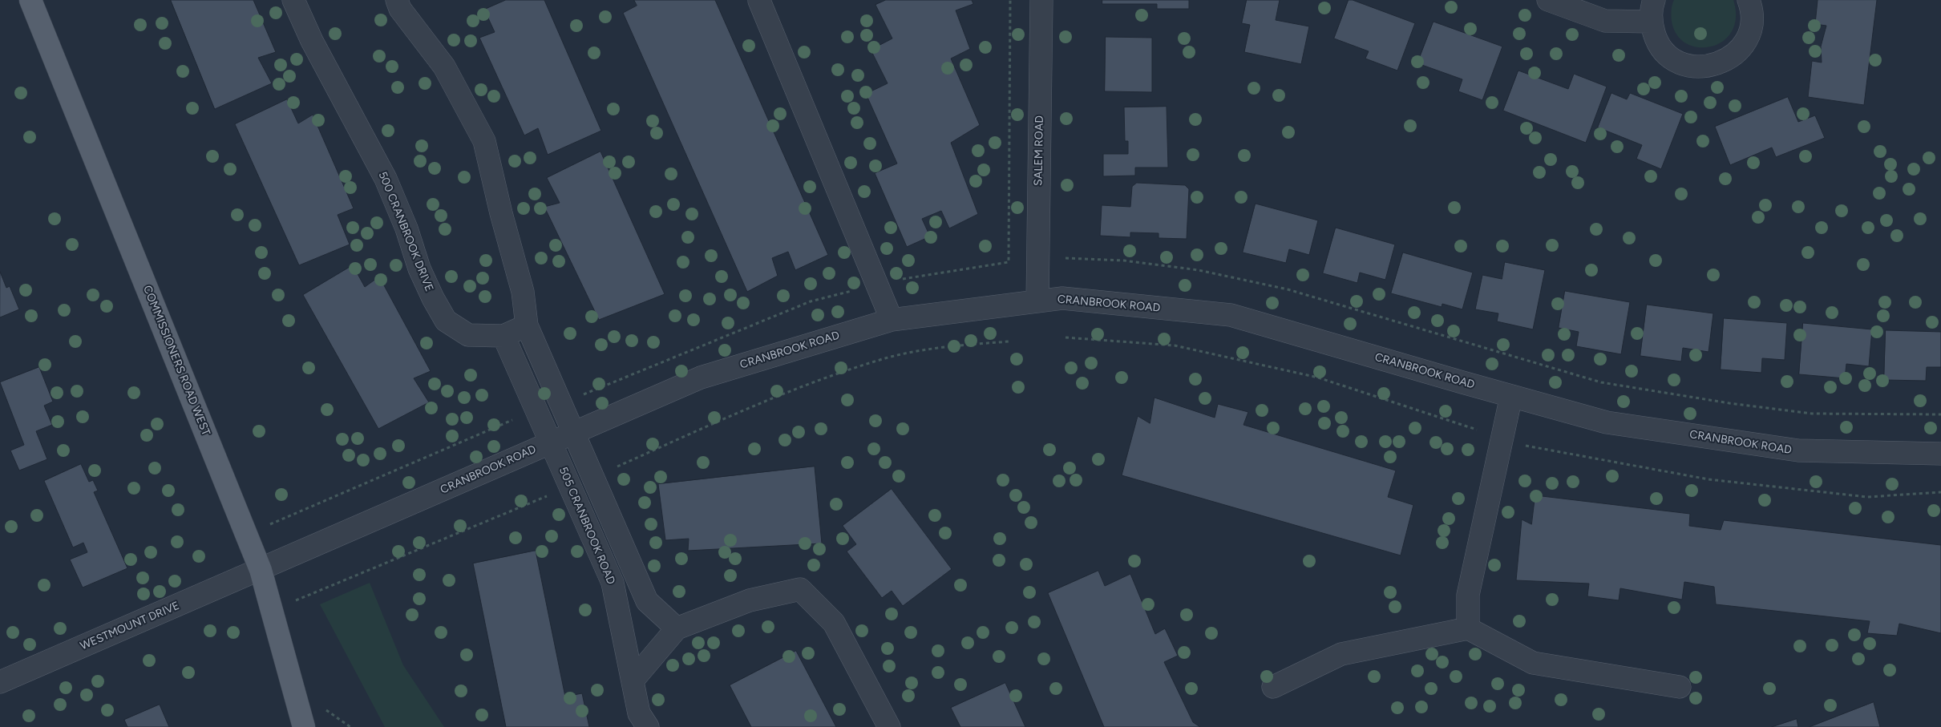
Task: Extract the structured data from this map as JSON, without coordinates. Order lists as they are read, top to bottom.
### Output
{
  "streets": {
    "main road": ["COMMISSIONERS ROAD WEST"],
    "street": [
      "SALEM ROAD",
      "500 CRANBROOK DRIVE",
      "CRANBROOK ROAD",
      "505 CRANBROOK ROAD",
      "WESTMOUNT DRIVE"
    ]
  },
  "crossings": [
    ["SALEM ROAD", "CRANBROOK ROAD"],
    ["500 CRANBROOK DRIVE", "505 CRANBROOK ROAD"],
    ["CRANBROOK ROAD", "COMMISSIONERS ROAD WEST"],
    ["CRANBROOK ROAD", "505 CRANBROOK ROAD"],
    ["CRANBROOK ROAD", "WESTMOUNT DRIVE"],
    ["COMMISSIONERS ROAD WEST", "WESTMOUNT DRIVE"]
  ]
}
